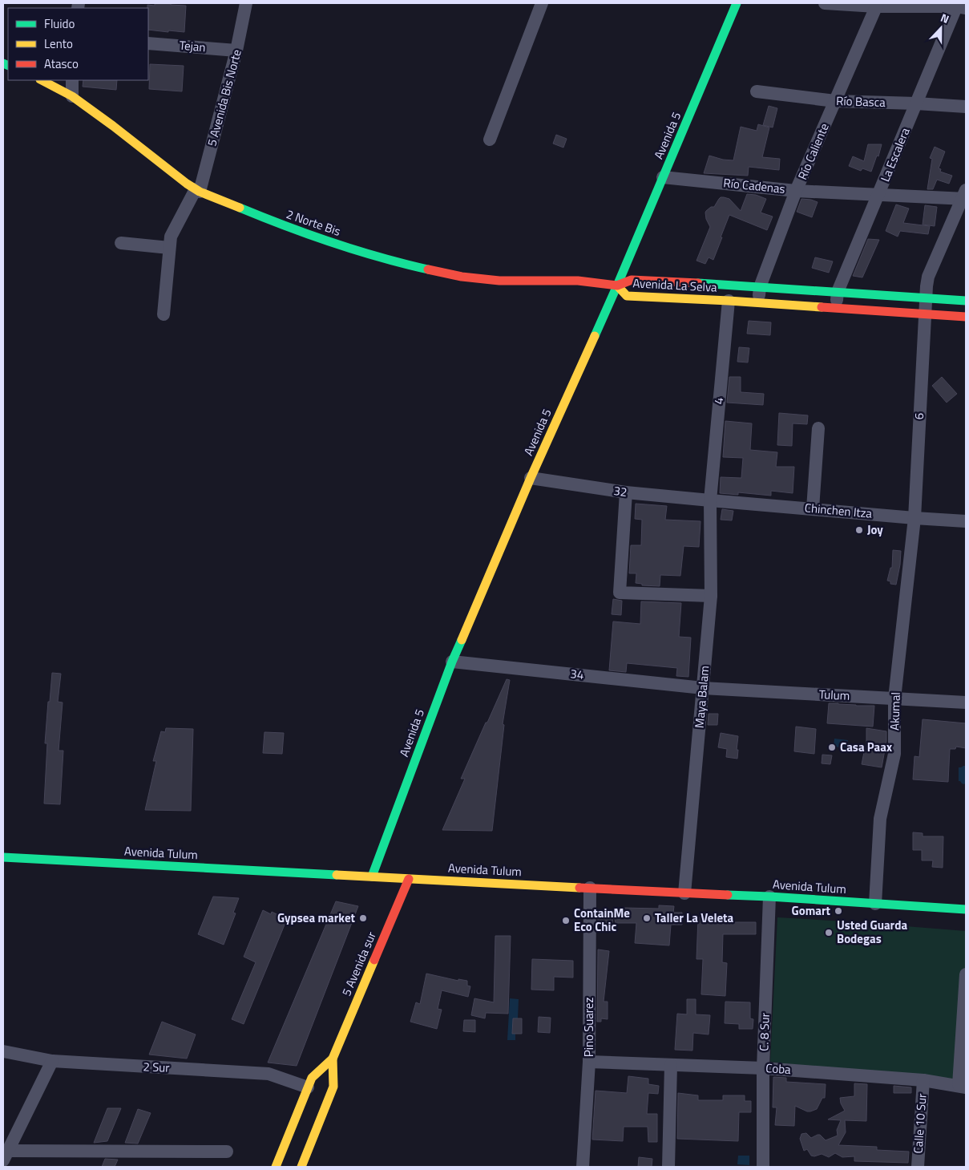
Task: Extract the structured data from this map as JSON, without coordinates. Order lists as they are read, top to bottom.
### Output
{
  "streets": {
    "main road": [
      "Avenida 5",
      "2 Norte Bis",
      "Avenida La Selva",
      "Avenida Tulum",
      "5 Avenida sur"
    ],
    "street": [
      "Tejan",
      "5 Avenida Bis Norte",
      "Río Basca",
      "Río Caliente",
      "La Escalera",
      "Río Cadenas",
      "4",
      "6",
      "32",
      "Chinchen Itza",
      "34",
      "Tulum",
      "Maya Balam",
      "Akumal",
      "Pino Suarez",
      "C. 8 Sur",
      "2 Sur",
      "Coba",
      "Calle 10 Sur"
    ]
  },
  "crossings": [
    ["Tejan", "5 Avenida Bis Norte"],
    ["5 Avenida Bis Norte", "2 Norte Bis"],
    ["Río Basca", "Río Caliente"],
    ["Río Basca", "La Escalera"],
    ["Avenida 5", "Río Cadenas"],
    ["Avenida 5", "2 Norte Bis"],
    ["Avenida 5", "Avenida La Selva"],
    ["Avenida 5", "32"],
    ["Avenida 5", "34"],
    ["Avenida 5", "Avenida Tulum"],
    ["Río Caliente", "Río Cadenas"],
    ["Río Caliente", "Avenida La Selva"],
    ["La Escalera", "Río Cadenas"],
    ["La Escalera", "Avenida La Selva"],
    ["Río Cadenas", "6"],
    ["2 Norte Bis", "Avenida La Selva"],
    ["Avenida La Selva", "4"],
    ["Avenida La Selva", "6"],
    ["4", "32"],
    ["4", "Chinchen Itza"],
    ["4", "Maya Balam"],
    ["6", "Chinchen Itza"],
    ["6", "Akumal"],
    ["32", "Chinchen Itza"],
    ["32", "Maya Balam"],
    ["Chinchen Itza", "Maya Balam"],
    ["Chinchen Itza", "Akumal"],
    ["34", "Tulum"],
    ["34", "Maya Balam"],
    ["Tulum", "Maya Balam"],
    ["Tulum", "Akumal"],
    ["Maya Balam", "Avenida Tulum"],
    ["Akumal", "Avenida Tulum"],
    ["Avenida Tulum", "5 Avenida sur"],
    ["Avenida Tulum", "Pino Suarez"],
    ["Avenida Tulum", "C. 8 Sur"],
    ["Pino Suarez", "Coba"],
    ["C. 8 Sur", "Coba"],
    ["Coba", "Calle 10 Sur"]
  ],
  "places": [
    "Joy",
    "Casa Paax",
    "Gomart",
    "Gypsea market",
    "Taller La Veleta",
    "ContainMe Eco Chic",
    "Usted Guarda Bodegas"
  ],
  "legend": ["Fluido", "Lento", "Atasco"],
  "north": "top"
}
